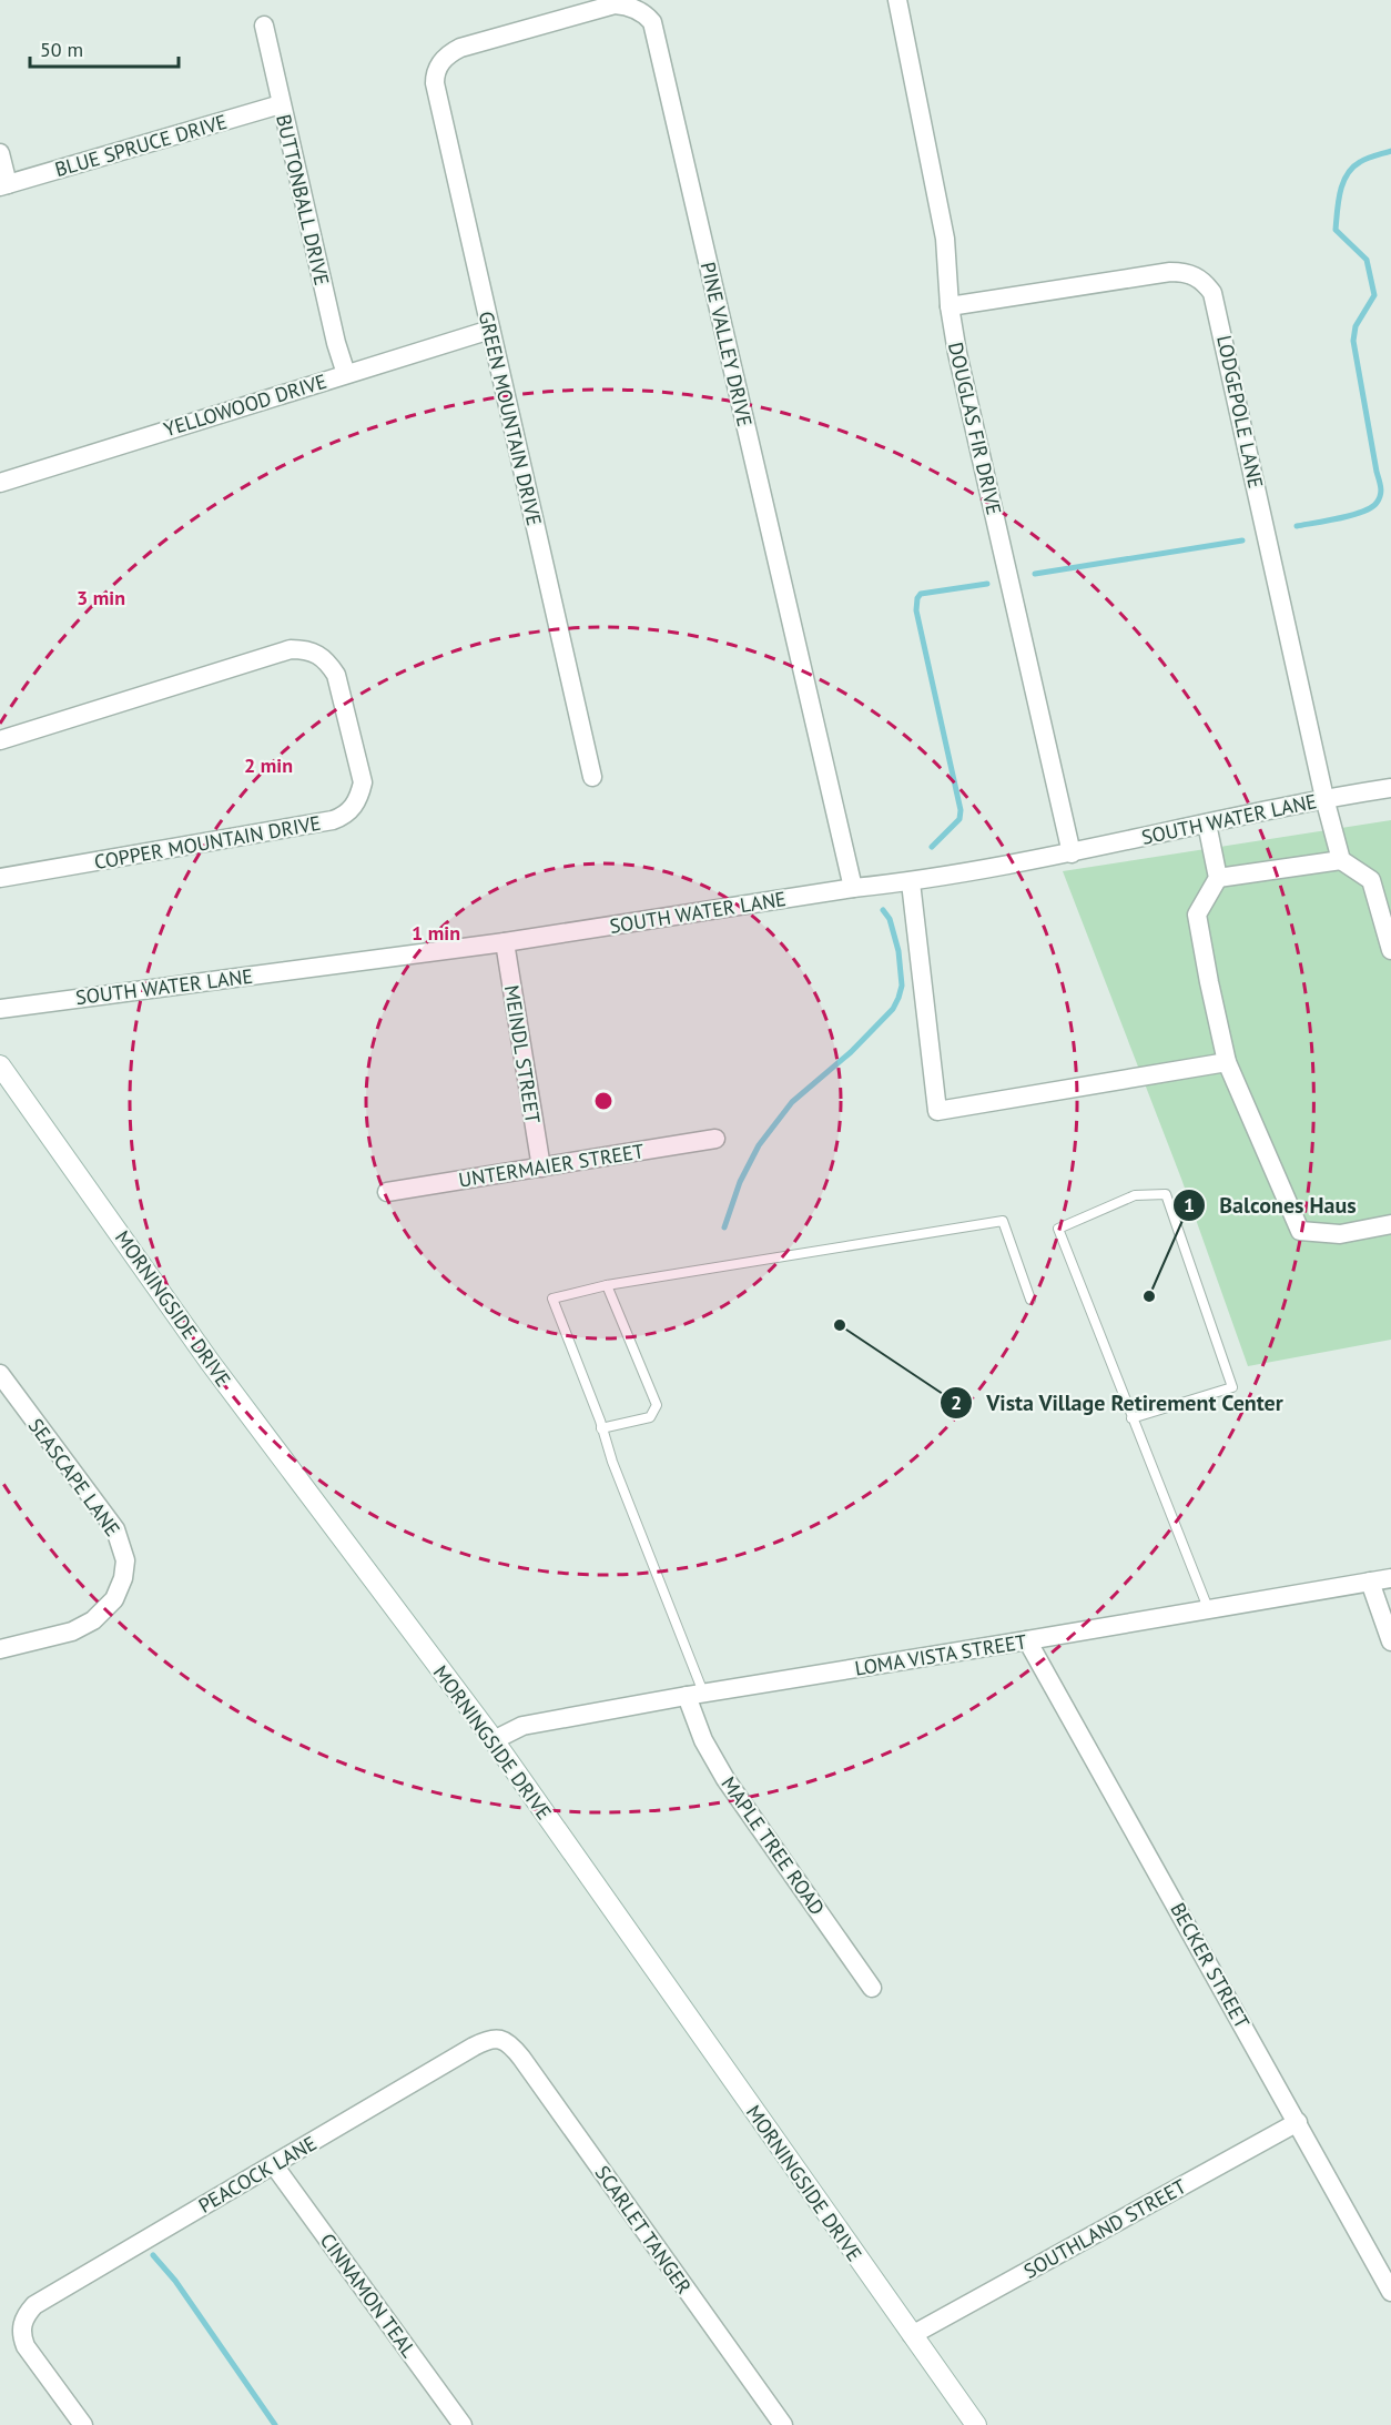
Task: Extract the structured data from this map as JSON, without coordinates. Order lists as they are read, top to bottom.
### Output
{
  "streets": {
    "street": [
      "BLUE SPRUCE DRIVE",
      "BUTTONBALL DRIVE",
      "PINE VALLEY DRIVE",
      "YELLOWOOD DRIVE",
      "LODGEPOLE LANE",
      "GREEN MOUNTAIN DRIVE",
      "DOUGLAS FIR DRIVE",
      "SOUTH WATER LANE",
      "COPPER MOUNTAIN DRIVE",
      "MEINDL STREET",
      "UNTERMAIER STREET",
      "MORNINGSIDE DRIVE",
      "SEASCAPE LANE",
      "LOMA VISTA STREET",
      "MAPLE TREE ROAD",
      "BECKER STREET",
      "PEACOCK LANE",
      "SOUTHLAND STREET",
      "SCARLET TANGER",
      "CINNAMON TEAL"
    ]
  },
  "crossings": [
    ["BLUE SPRUCE DRIVE", "BUTTONBALL DRIVE"],
    ["BUTTONBALL DRIVE", "YELLOWOOD DRIVE"],
    ["PINE VALLEY DRIVE", "GREEN MOUNTAIN DRIVE"],
    ["PINE VALLEY DRIVE", "SOUTH WATER LANE"],
    ["YELLOWOOD DRIVE", "GREEN MOUNTAIN DRIVE"],
    ["LODGEPOLE LANE", "DOUGLAS FIR DRIVE"],
    ["LODGEPOLE LANE", "SOUTH WATER LANE"],
    ["DOUGLAS FIR DRIVE", "SOUTH WATER LANE"],
    ["SOUTH WATER LANE", "MEINDL STREET"],
    ["MEINDL STREET", "UNTERMAIER STREET"],
    ["MORNINGSIDE DRIVE", "LOMA VISTA STREET"],
    ["MORNINGSIDE DRIVE", "SOUTHLAND STREET"],
    ["LOMA VISTA STREET", "MAPLE TREE ROAD"],
    ["LOMA VISTA STREET", "BECKER STREET"],
    ["BECKER STREET", "SOUTHLAND STREET"],
    ["PEACOCK LANE", "SCARLET TANGER"],
    ["PEACOCK LANE", "CINNAMON TEAL"]
  ],
  "places": ["Balcones Haus", "Vista Village Retirement Center"],
  "scale_bar": "50 m",
  "rings": ["3 min", "2 min", "1 min"]
}
